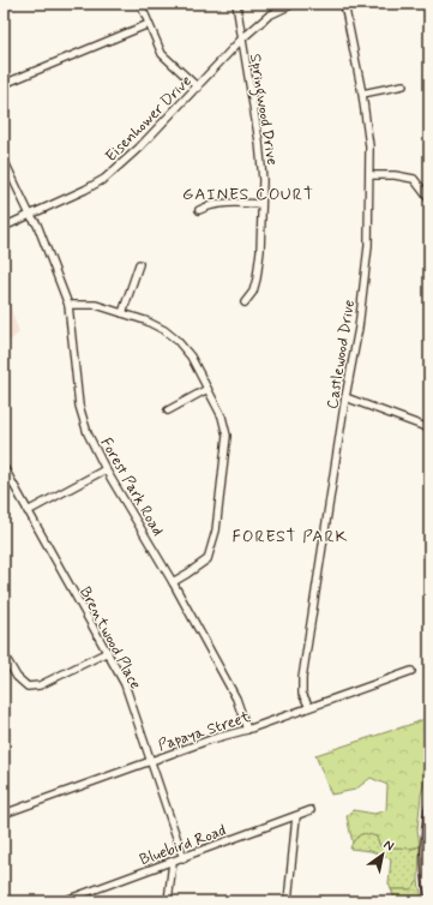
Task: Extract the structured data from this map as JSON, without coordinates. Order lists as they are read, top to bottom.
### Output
{
  "streets": {
    "street": [
      "Springwood Drive",
      "Eisenhower Drive",
      "Castlewood Drive",
      "Forest Park Road",
      "Brentwood Place",
      "Papaya Street",
      "Bluebird Road"
    ]
  },
  "crossings": [
    ["Springwood Drive", "Eisenhower Drive"],
    ["Eisenhower Drive", "Forest Park Road"],
    ["Castlewood Drive", "Papaya Street"],
    ["Forest Park Road", "Papaya Street"],
    ["Brentwood Place", "Papaya Street"],
    ["Brentwood Place", "Bluebird Road"]
  ],
  "districts": ["GAINES COURT", "FOREST PARK"],
  "north": "top right"
}
